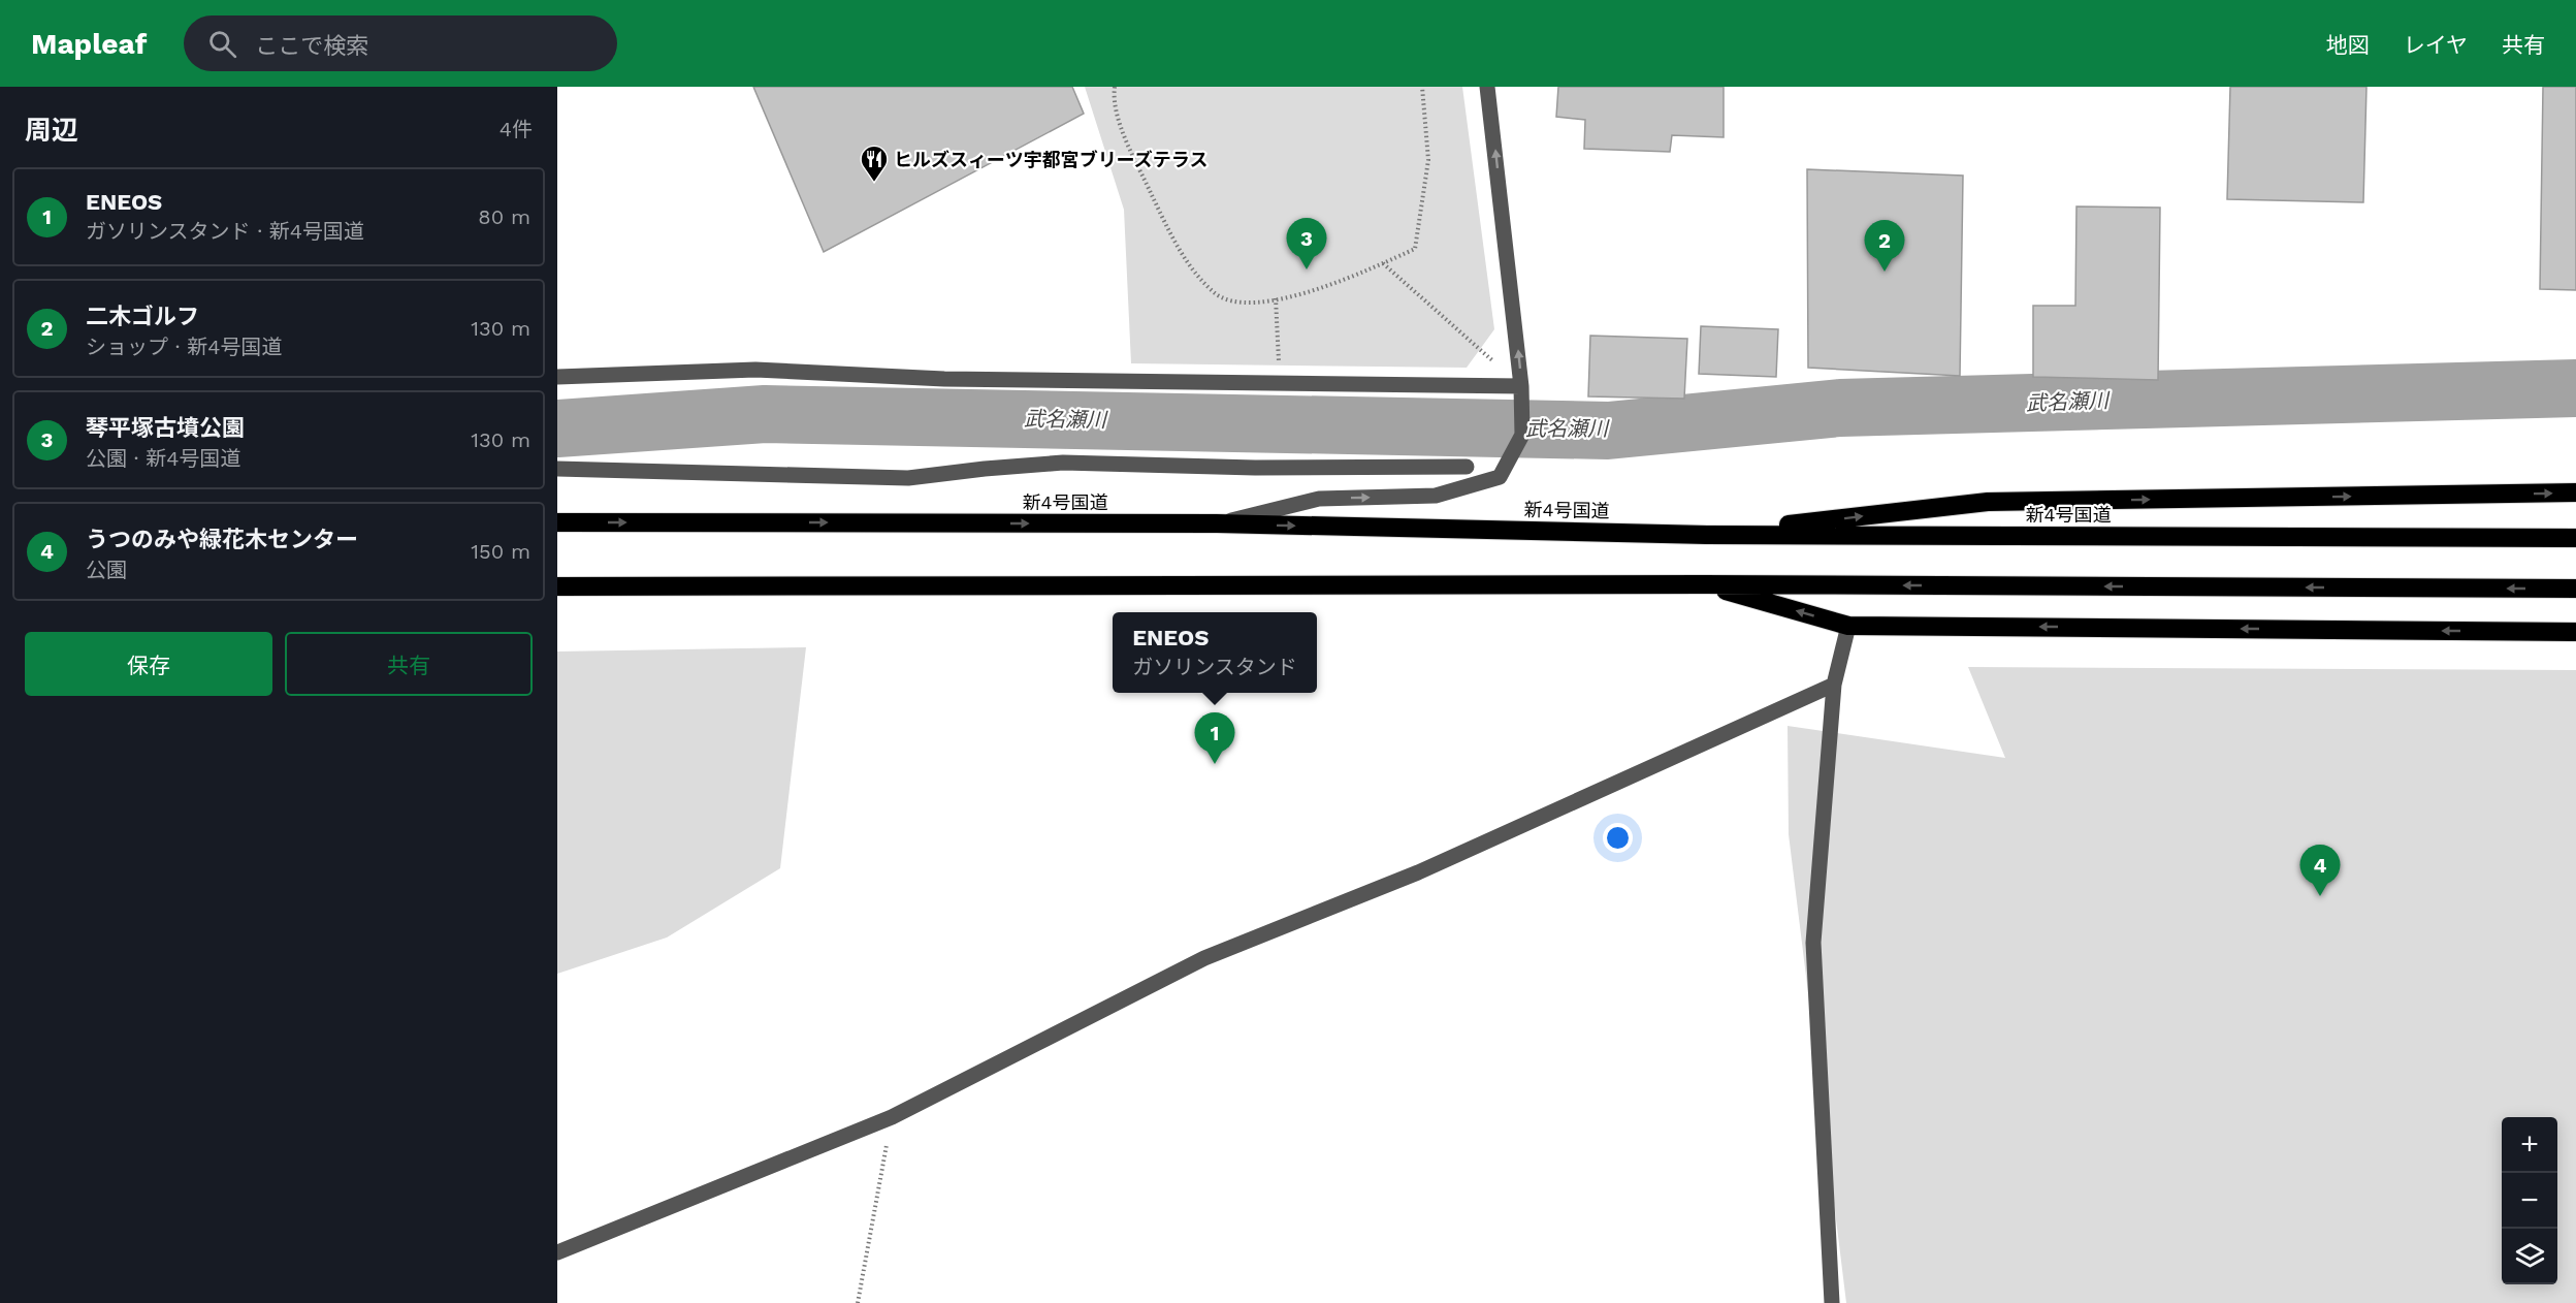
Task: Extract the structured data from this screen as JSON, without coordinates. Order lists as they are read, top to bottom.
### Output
{
  "streets": {
    "highway": ["新4号国道"]
  },
  "water": ["武名瀬川"],
  "places": {
    "restaurant": ["ヒルズスィーツ宇都宮ブリーズテラス"]
  },
  "page": {
    "header": "Mapleaf",
    "search": "ここで検索",
    "nav": ["地図", "レイヤ", "共有"],
    "heading": ["周辺", "4件"],
    "list": [
      {
        "mark": "1",
        "name": "ENEOS",
        "note": "ガソリンスタンド · 新4号国道",
        "value": "80 m"
      },
      {
        "mark": "2",
        "name": "二木ゴルフ",
        "note": "ショップ · 新4号国道",
        "value": "130 m"
      },
      {
        "mark": "3",
        "name": "琴平塚古墳公園",
        "note": "公園 · 新4号国道",
        "value": "130 m"
      },
      {
        "mark": "4",
        "name": "うつのみや緑花木センター",
        "note": "公園",
        "value": "150 m"
      }
    ],
    "pins": [
      "3",
      "2",
      "1",
      "4"
    ],
    "popup": ["ENEOS", "ガソリンスタンド"],
    "buttons": ["保存", "共有"],
    "map_buttons": ["+", "−"]
  }
}
